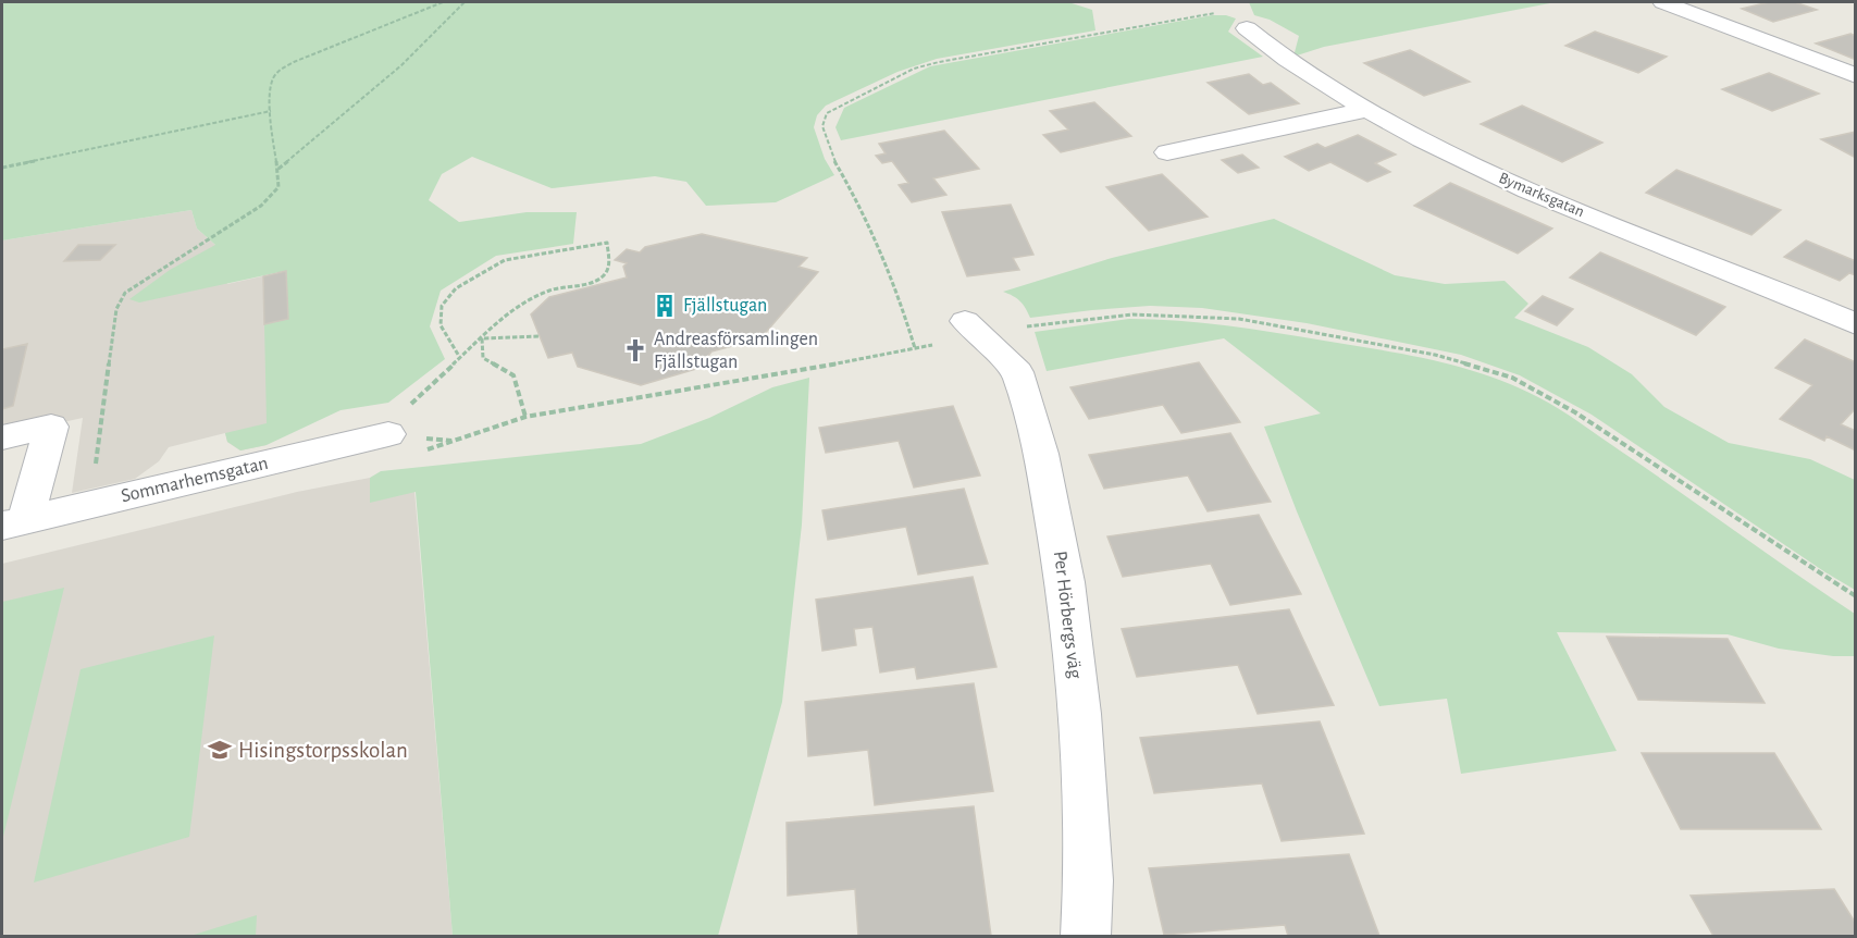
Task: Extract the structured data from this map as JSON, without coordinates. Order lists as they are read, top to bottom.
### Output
{
  "streets": {
    "street": ["Bymarksgatan", "Sommarhemsgatan", "Per Hörbergs väg"]
  },
  "places": {
    "building": ["Fjällstugan"],
    "church": ["Andreasförsamlingen Fjällstugan"],
    "school or university": ["Hisingstorpsskolan"]
  }
}
